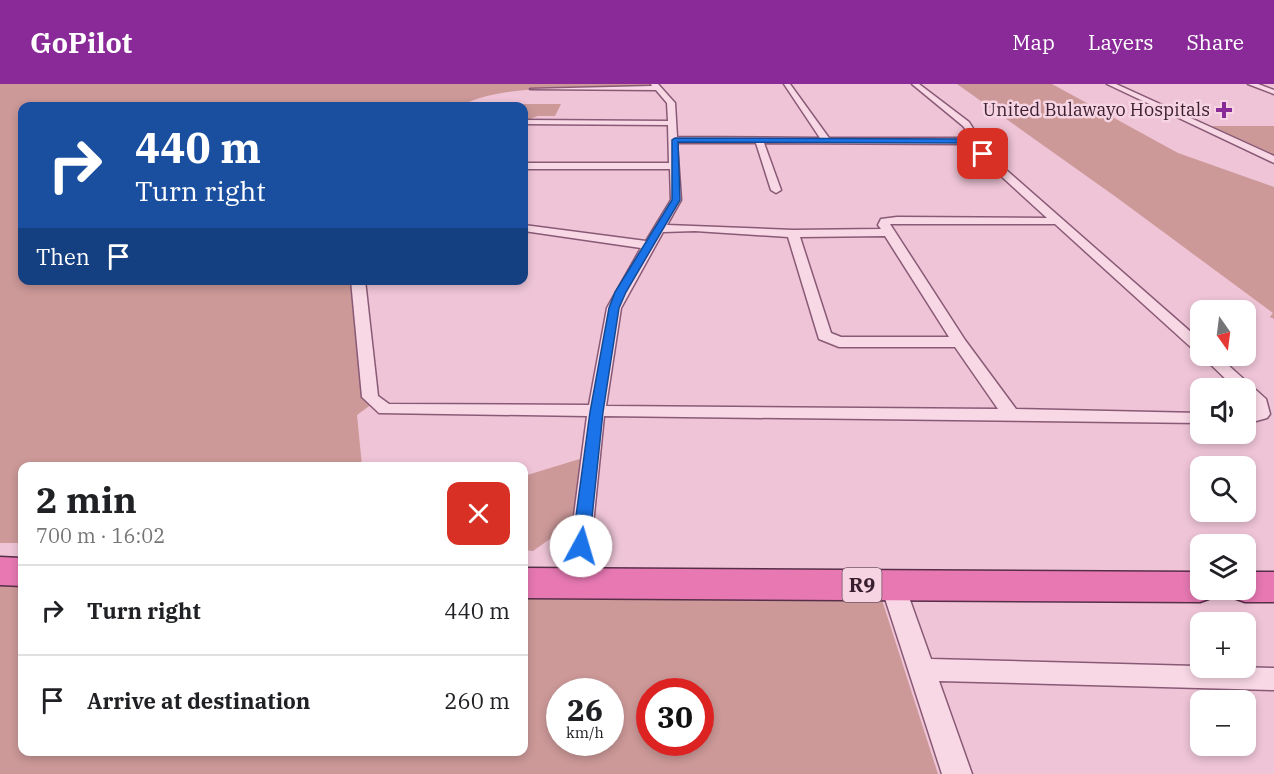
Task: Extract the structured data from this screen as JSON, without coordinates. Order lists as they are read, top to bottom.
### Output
{
  "streets": {
    "highway": ["R9"]
  },
  "places": {
    "health": ["United Bulawayo Hospitals"]
  },
  "north": "bottom",
  "page": {
    "header": "GoPilot",
    "nav": ["Map", "Layers", "Share"],
    "turn": ["440 m", "Turn right"],
    "then": "Then",
    "map_buttons": ["+", "−"],
    "heading": ["2 min", "700 m · 16:02"],
    "list": [
      {
        "name": "Turn right",
        "value": "440 m"
      },
      {
        "name": "Arrive at destination",
        "value": "260 m"
      }
    ],
    "speed": "26 km/h",
    "limit": "30"
  }
}
